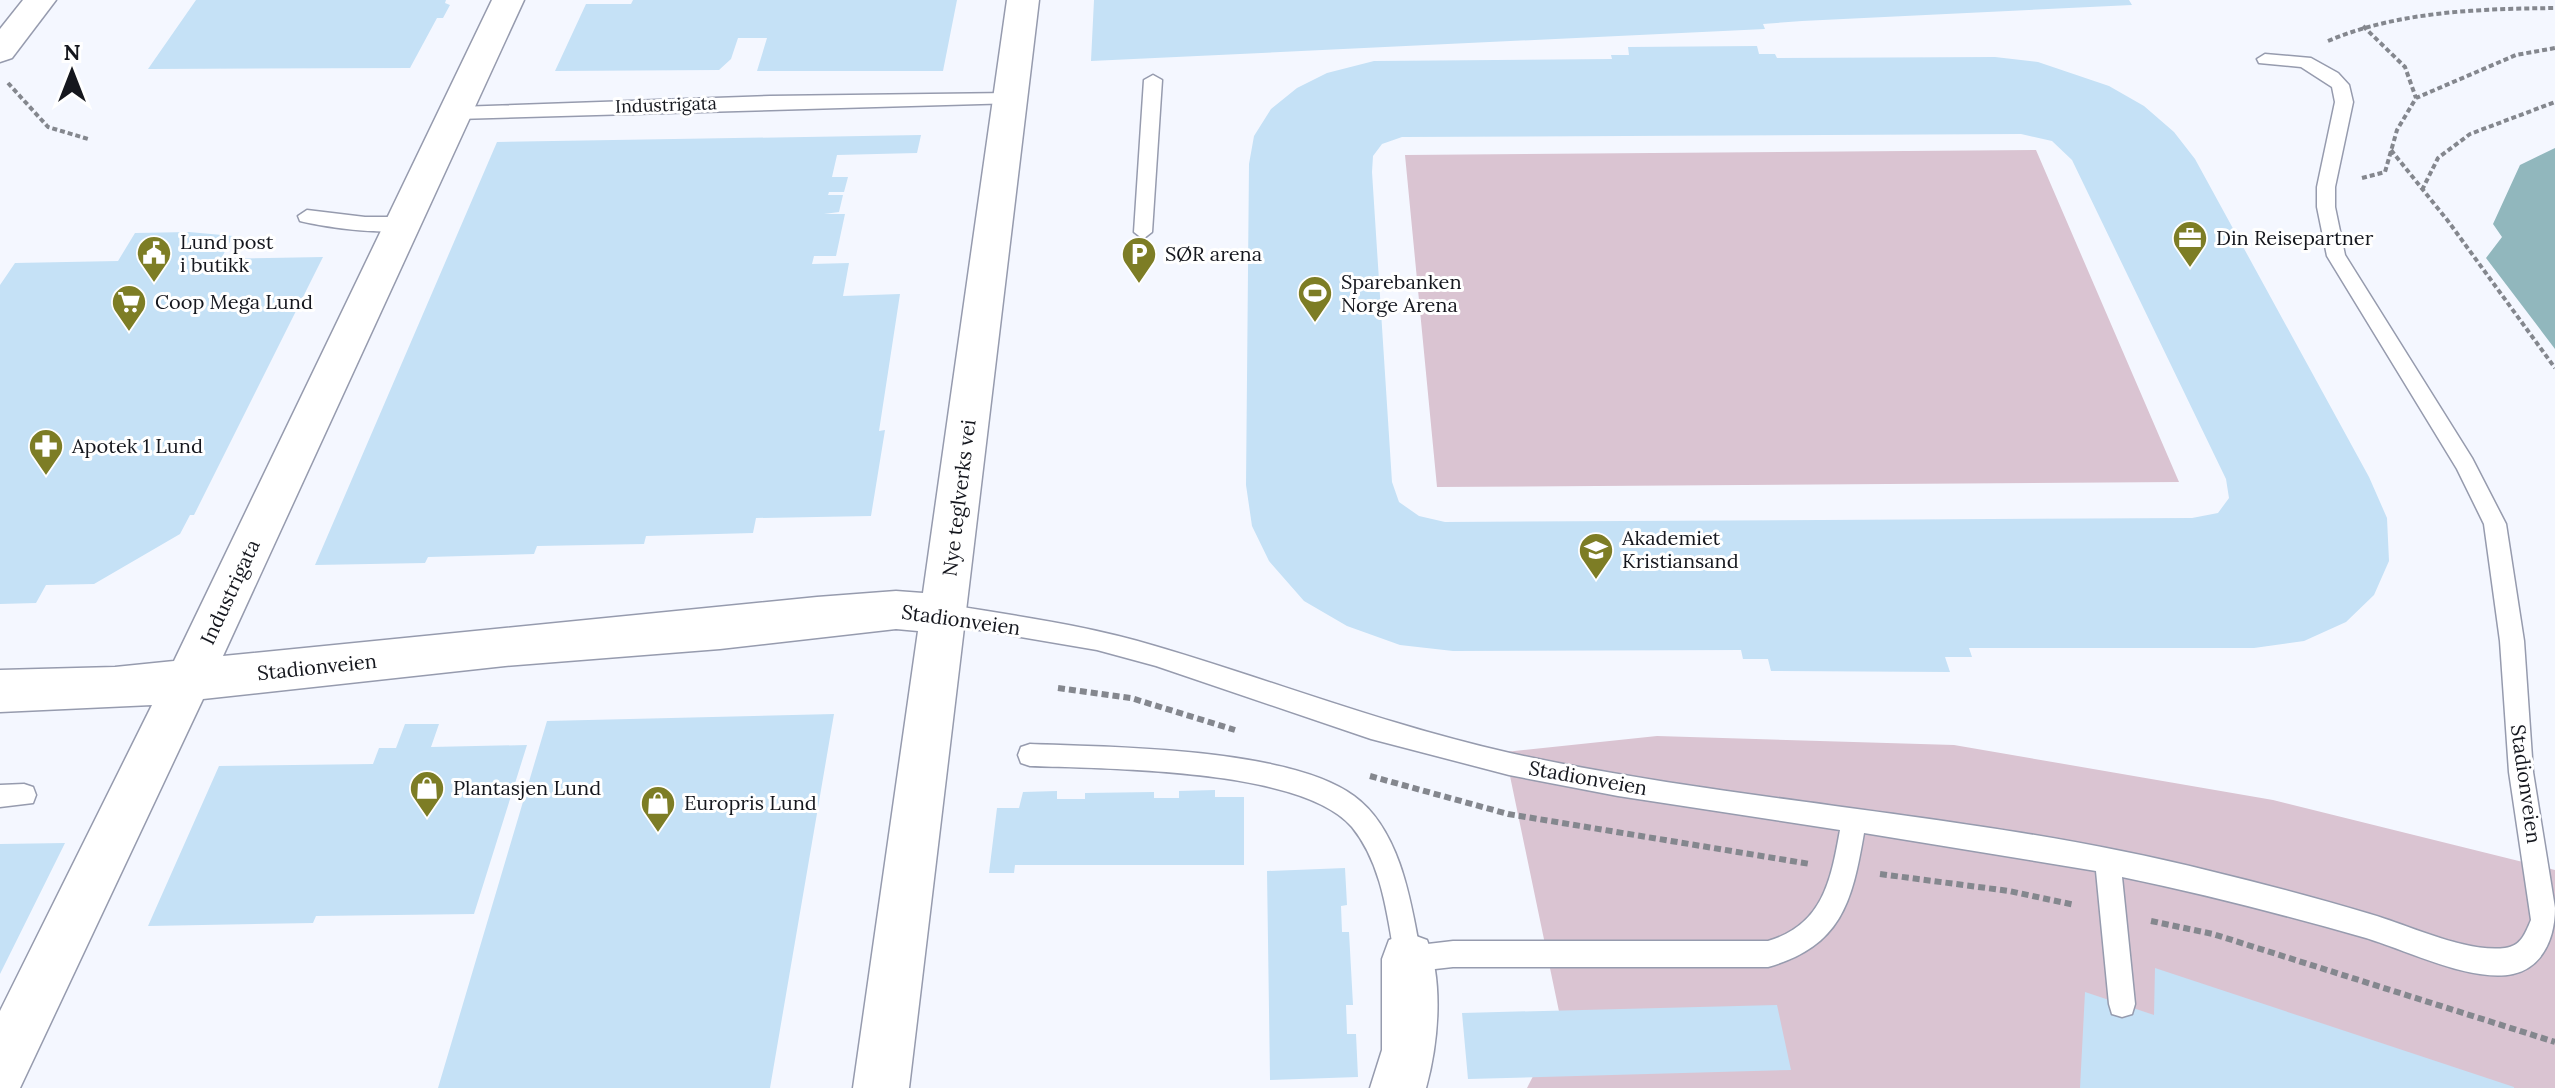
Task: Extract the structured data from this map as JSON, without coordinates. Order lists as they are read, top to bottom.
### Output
{
  "streets": {
    "street": ["Industrigata", "Nye teglverks vei", "Stadionveien"]
  },
  "crossings": [
    ["Industrigata", "Nye teglverks vei"],
    ["Industrigata", "Stadionveien"],
    ["Nye teglverks vei", "Stadionveien"]
  ],
  "places": {
    "office": ["Din Reisepartner"],
    "public building": ["Lund post i butikk"],
    "parking": ["SØR arena"],
    "sports": ["Sparebanken Norge Arena"],
    "supermarket": ["Coop Mega Lund"],
    "pharmacy": ["Apotek 1 Lund"],
    "school or university": ["Akademiet Kristiansand"],
    "shop": ["Plantasjen Lund", "Europris Lund"]
  },
  "north": "top"
}
